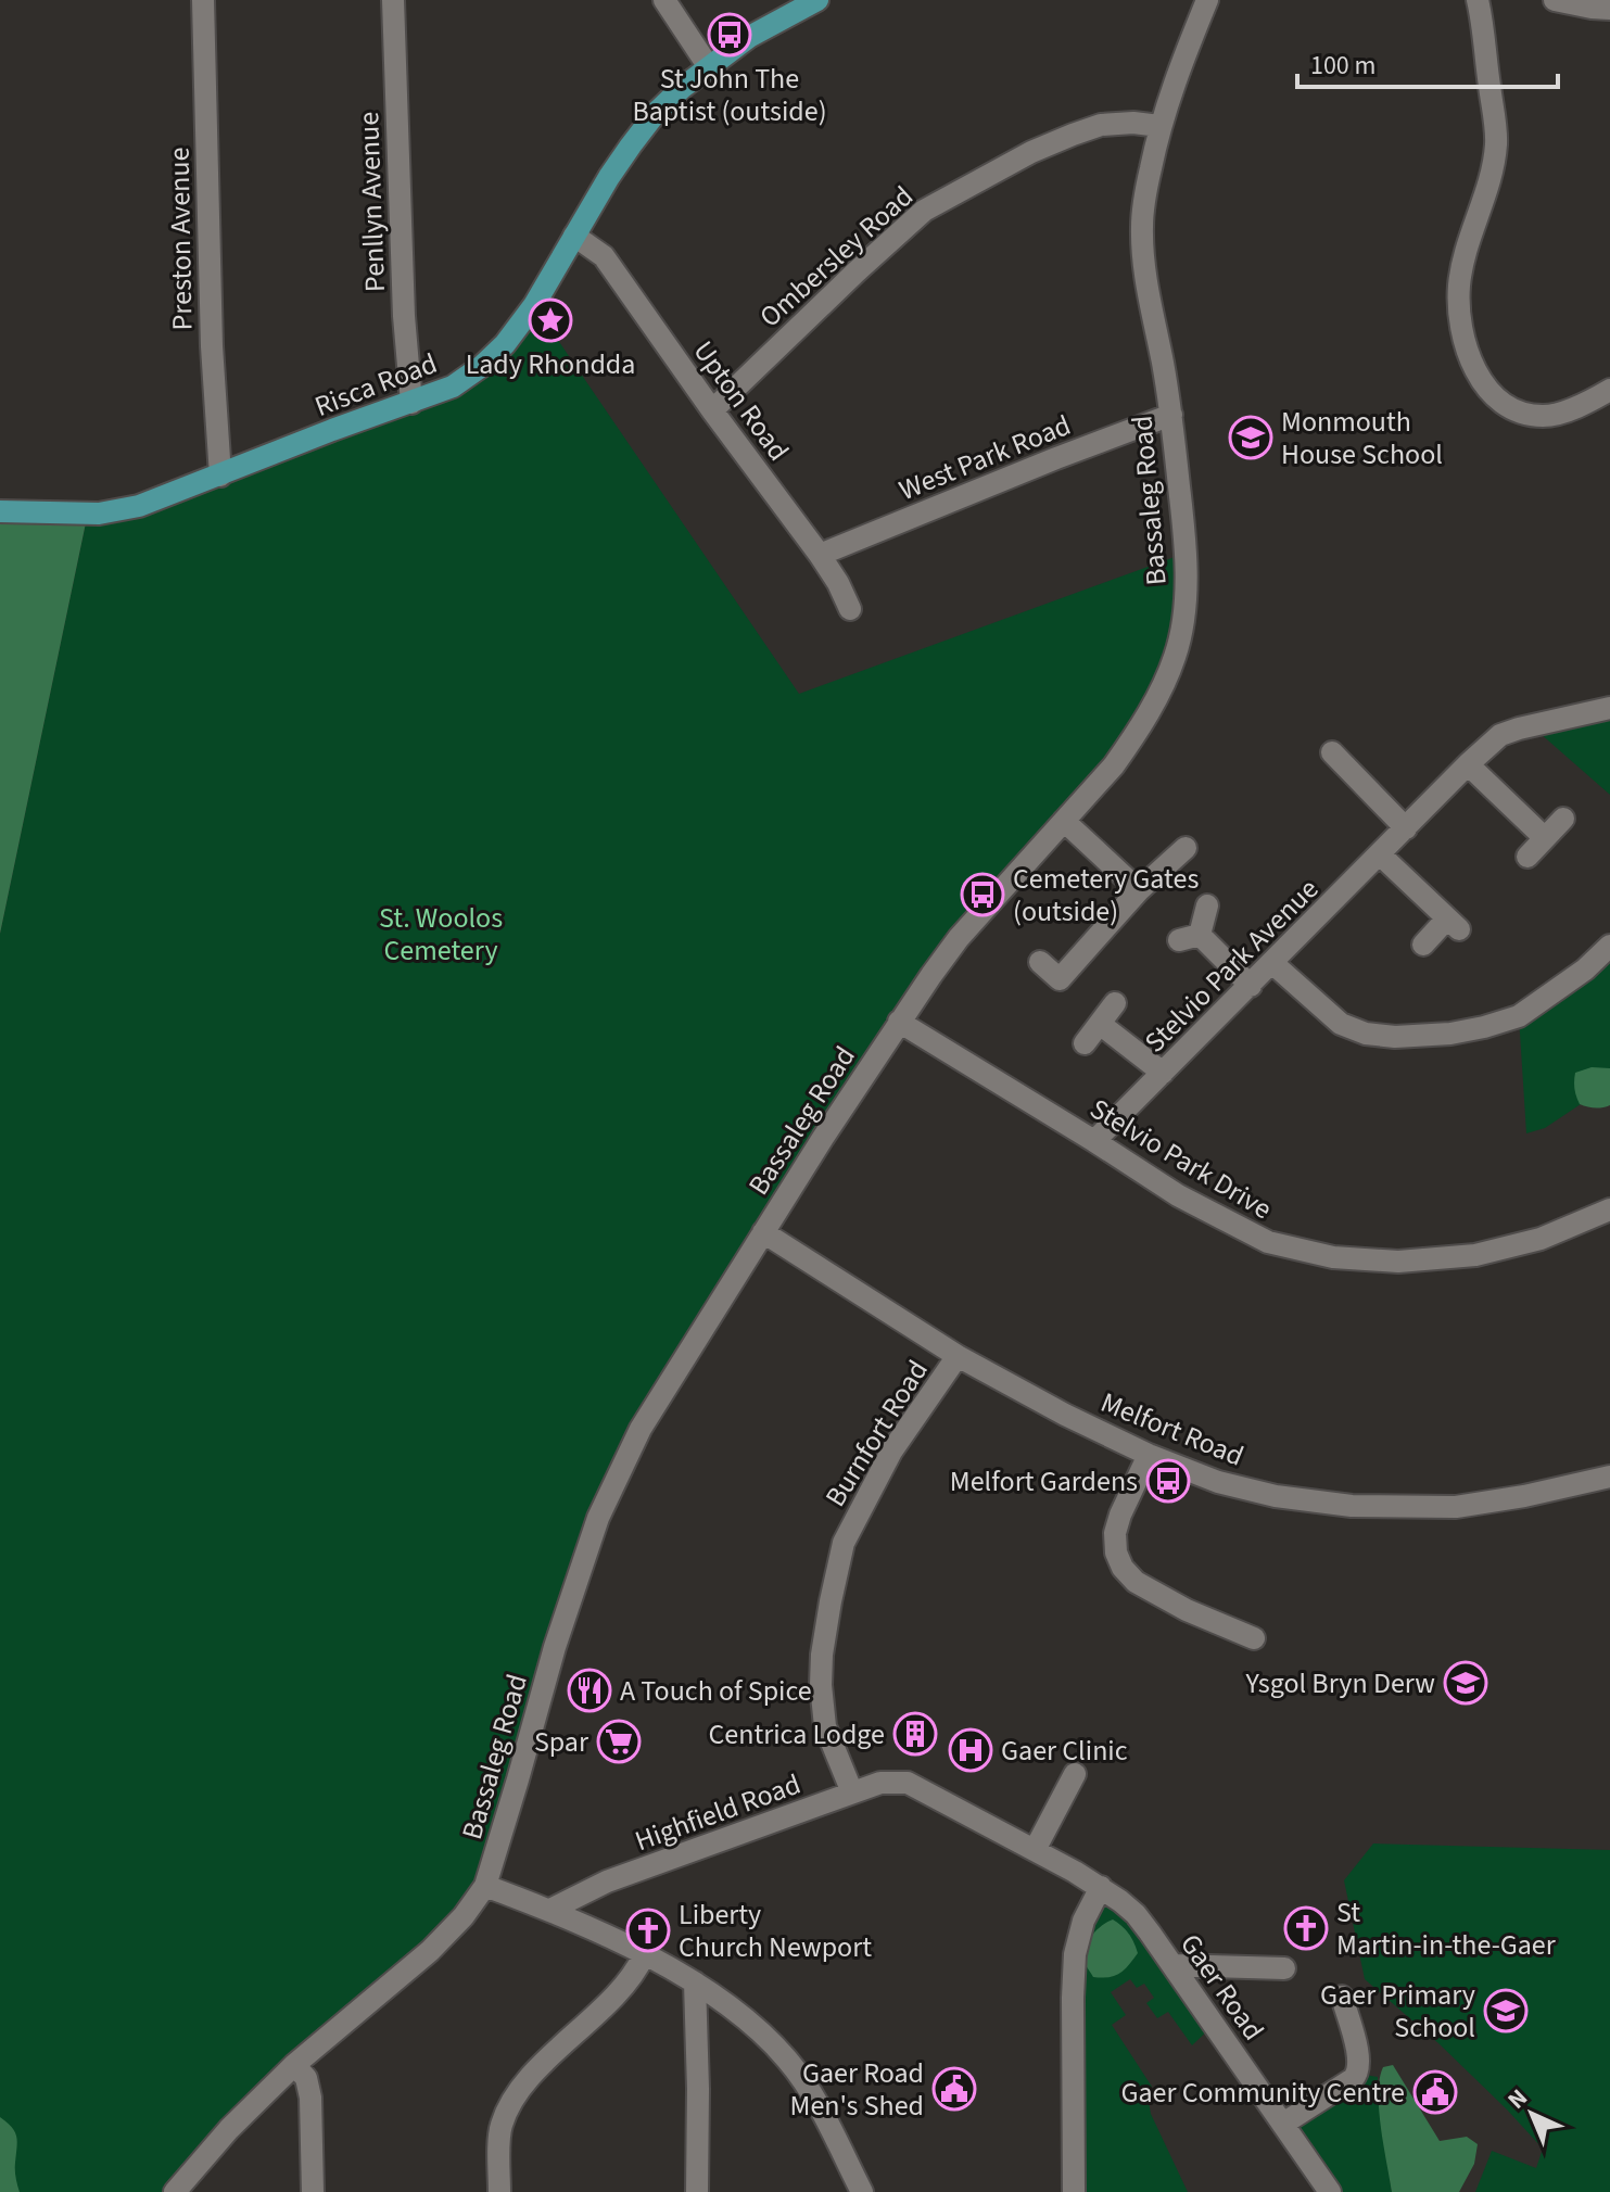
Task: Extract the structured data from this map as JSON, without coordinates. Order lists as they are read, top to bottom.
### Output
{
  "streets": {
    "main road": ["Risca Road"],
    "street": [
      "Penllyn Avenue",
      "Preston Avenue",
      "Ombersley Road",
      "Upton Road",
      "West Park Road",
      "Bassaleg Road",
      "Stelvio Park Avenue",
      "Stelvio Park Drive",
      "Melfort Road",
      "Burnfort Road",
      "Highfield Road",
      "Gaer Road"
    ]
  },
  "crossings": [
    ["Penllyn Avenue", "Risca Road"],
    ["Preston Avenue", "Risca Road"],
    ["Ombersley Road", "Upton Road"],
    ["Ombersley Road", "Bassaleg Road"],
    ["Risca Road", "Upton Road"],
    ["Upton Road", "West Park Road"],
    ["West Park Road", "Bassaleg Road"],
    ["Bassaleg Road", "Stelvio Park Drive"],
    ["Bassaleg Road", "Melfort Road"],
    ["Stelvio Park Avenue", "Stelvio Park Drive"],
    ["Melfort Road", "Burnfort Road"],
    ["Burnfort Road", "Highfield Road"],
    ["Highfield Road", "Gaer Road"]
  ],
  "parks": ["St. Woolos Cemetery"],
  "places": {
    "bus stop": ["St John The Baptist (outside)", "Cemetery Gates (outside)", "Melfort Gardens"],
    "place": ["Lady Rhondda"],
    "school or university": ["Monmouth House School", "Ysgol Bryn Derw", "Gaer Primary School"],
    "restaurant": ["A Touch of Spice"],
    "building": ["Centrica Lodge"],
    "supermarket": ["Spar"],
    "hospital": ["Gaer Clinic"],
    "church": ["St Martin-in-the-Gaer", "Liberty Church Newport"],
    "public building": ["Gaer Road Men's Shed", "Gaer Community Centre"]
  },
  "scale_bar": "100 m",
  "north": "top left"
}
